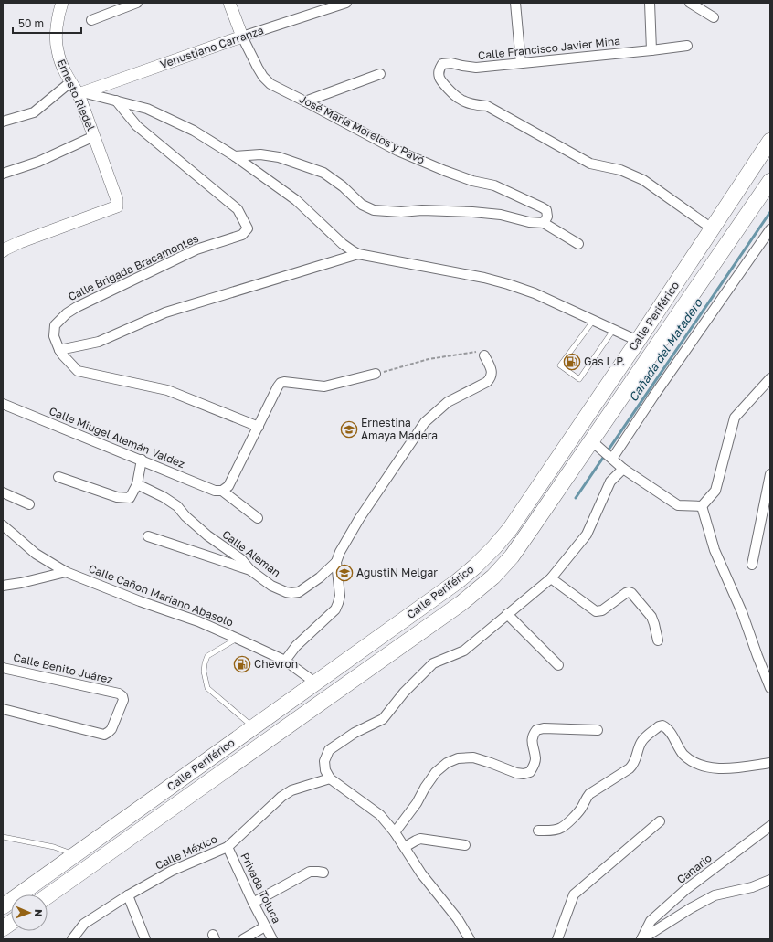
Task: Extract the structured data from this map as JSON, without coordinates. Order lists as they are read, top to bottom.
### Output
{
  "streets": {
    "highway": ["Calle Periférico"],
    "street": [
      "Venustiano Carranza",
      "Calle Francisco Javier Mina",
      "Ernesto Riedel",
      "José María Morelos y Pavó",
      "Calle Brigada Bracamontes",
      "Calle Miugel Alemán Valdez",
      "Calle Alemán",
      "Calle Cañon Mariano Abasolo",
      "Calle Benito Juárez",
      "Calle México",
      "Canario",
      "Privada Toluca"
    ]
  },
  "crossings": [
    ["Venustiano Carranza", "Ernesto Riedel"],
    ["Venustiano Carranza", "José María Morelos y Pavó"],
    ["Calle Francisco Javier Mina", "Calle Periférico"],
    ["Calle Periférico", "Calle Cañon Mariano Abasolo"],
    ["Calle México", "Privada Toluca"]
  ],
  "water": ["Cañada del Matadero"],
  "places": {
    "fuel station": ["Gas L.P.", "Chevron"],
    "school or university": ["Ernestina Amaya Madera", "AgustiN Melgar"]
  },
  "scale_bar": "50 m",
  "north": "right"
}
